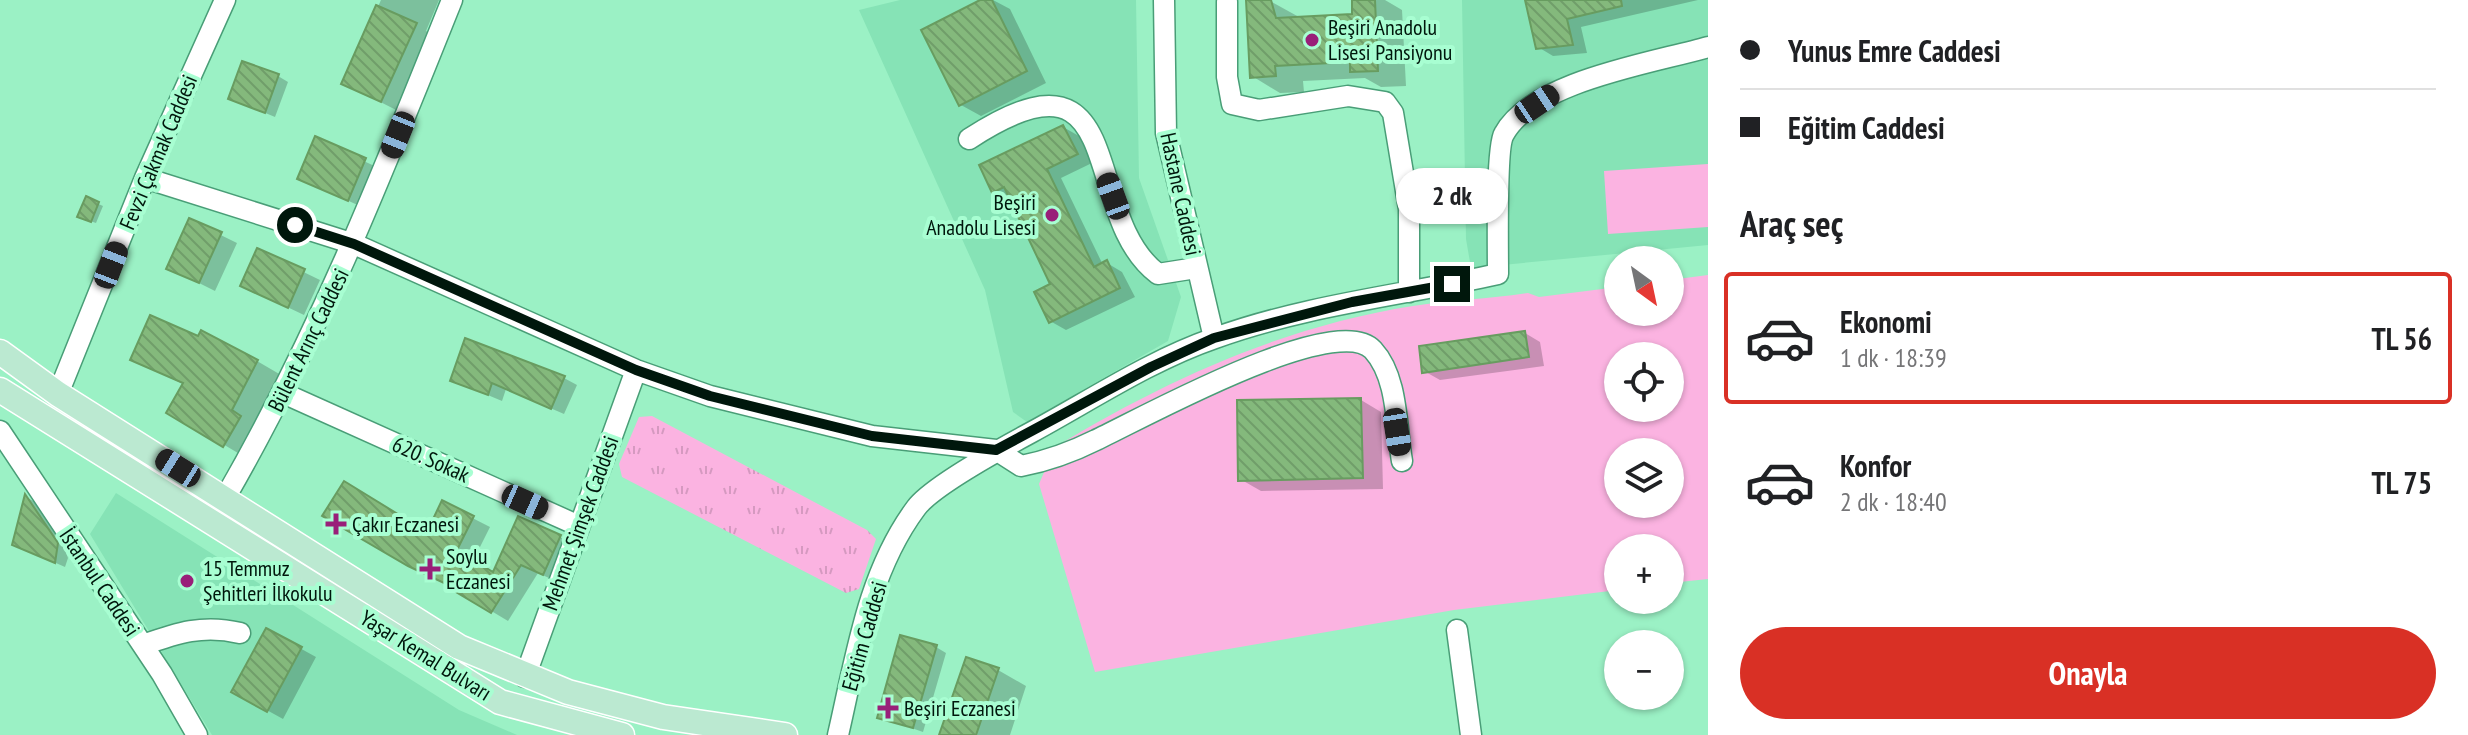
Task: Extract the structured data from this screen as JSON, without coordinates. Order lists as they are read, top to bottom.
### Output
{
  "streets": {
    "main road": ["Yaşar Kemal Bulvarı"],
    "street": [
      "Fevzi Çakmak Caddesi",
      "Hastane Caddesi",
      "Bülent Arınç Caddesi",
      "620. Sokak",
      "Mehmet Şimşek Caddesi",
      "İstanbul Caddesi",
      "Eğitim Caddesi"
    ]
  },
  "crossings": [
    ["Fevzi Çakmak Caddesi", "Yaşar Kemal Bulvarı"],
    ["Hastane Caddesi", "Eğitim Caddesi"],
    ["Bülent Arınç Caddesi", "620. Sokak"],
    ["Bülent Arınç Caddesi", "Yaşar Kemal Bulvarı"],
    ["620. Sokak", "Mehmet Şimşek Caddesi"],
    ["Mehmet Şimşek Caddesi", "Yaşar Kemal Bulvarı"]
  ],
  "places": {
    "other": ["Beşiri Anadolu Lisesi Pansiyonu", "Beşiri Anadolu Lisesi", "15 Temmuz Şehitleri İlkokulu"],
    "health": ["Çakır Eczanesi", "Soylu Eczanesi", "Beşiri Eczanesi"]
  },
  "north": "bottom right",
  "page": {
    "banner": ["Yunus Emre Caddesi", "Eğitim Caddesi"],
    "bubble": "2 dk",
    "heading": "Araç seç",
    "map_buttons": ["+", "−"],
    "list": [
      {
        "name": "Ekonomi",
        "note": "1 dk · 18:39",
        "value": "TL 56"
      },
      {
        "name": "Konfor",
        "note": "2 dk · 18:40",
        "value": "TL 75"
      }
    ],
    "buttons": "Onayla"
  }
}
